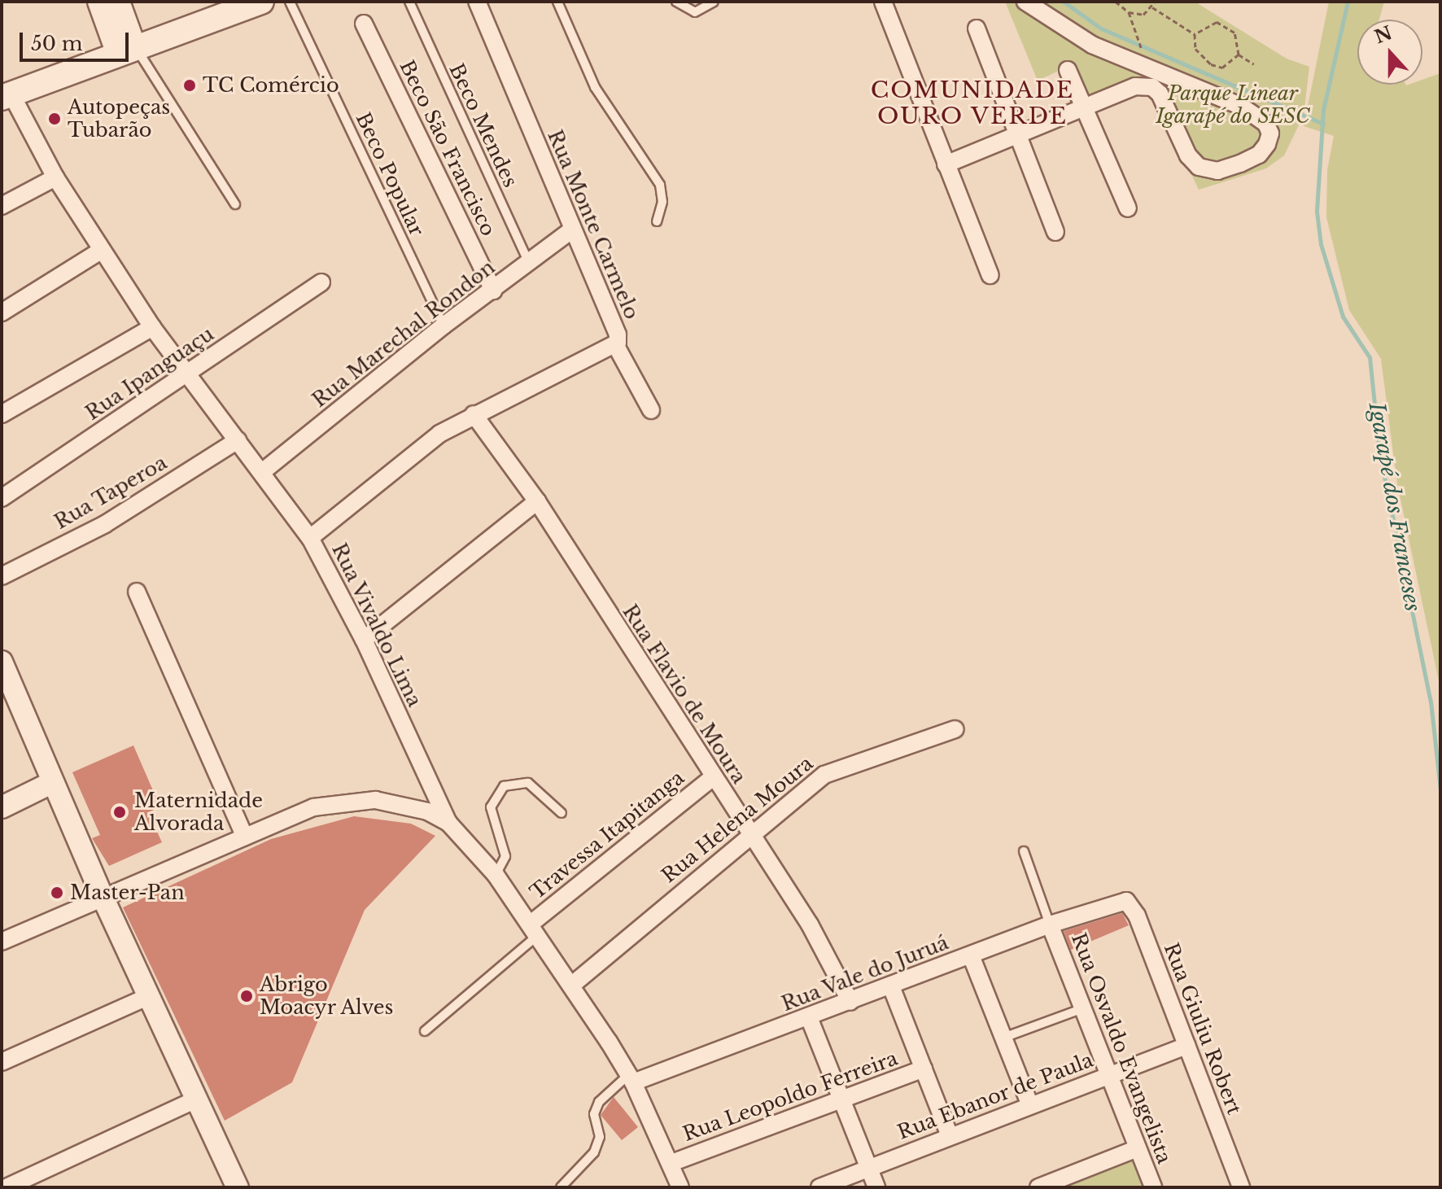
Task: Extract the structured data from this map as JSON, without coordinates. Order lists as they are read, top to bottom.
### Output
{
  "streets": {
    "street": [
      "Beco São Francisco",
      "Rua Monte Carmelo",
      "Rua Marechal Rondon",
      "Rua Ipanguaçu",
      "Rua Taperoa",
      "Rua Vivaldo Lima",
      "Rua Flavio de Moura",
      "Rua Helena Moura",
      "Travessa Itapitanga",
      "Rua Vale do Juruá",
      "Rua Giuliu Robert",
      "Rua Osvaldo Evangelista",
      "Rua Leopoldo Ferreira",
      "Rua Ebanor de Paula"
    ],
    "lane": ["Beco Mendes", "Beco Popular"]
  },
  "crossings": [
    ["Beco Mendes", "Rua Marechal Rondon"],
    ["Beco São Francisco", "Rua Marechal Rondon"],
    ["Beco Popular", "Rua Marechal Rondon"],
    ["Rua Monte Carmelo", "Rua Marechal Rondon"],
    ["Rua Monte Carmelo", "Rua Vivaldo Lima"],
    ["Rua Monte Carmelo", "Rua Flavio de Moura"],
    ["Rua Marechal Rondon", "Rua Vivaldo Lima"],
    ["Rua Ipanguaçu", "Rua Vivaldo Lima"],
    ["Rua Taperoa", "Rua Vivaldo Lima"],
    ["Rua Vivaldo Lima", "Rua Helena Moura"],
    ["Rua Vivaldo Lima", "Travessa Itapitanga"],
    ["Rua Vivaldo Lima", "Rua Vale do Juruá"],
    ["Rua Vivaldo Lima", "Rua Leopoldo Ferreira"],
    ["Rua Flavio de Moura", "Rua Helena Moura"],
    ["Rua Flavio de Moura", "Travessa Itapitanga"],
    ["Rua Flavio de Moura", "Rua Vale do Juruá"],
    ["Rua Vale do Juruá", "Rua Giuliu Robert"],
    ["Rua Vale do Juruá", "Rua Osvaldo Evangelista"],
    ["Rua Giuliu Robert", "Rua Ebanor de Paula"],
    ["Rua Osvaldo Evangelista", "Rua Ebanor de Paula"]
  ],
  "districts": ["COMUNIDADE OURO VERDE"],
  "water": ["Igarapé dos Franceses"],
  "parks": ["Parque Linear Igarapé do SESC"],
  "places": [
    "TC Comércio",
    "Autopeças Tubarão",
    "Maternidade Alvorada",
    "Master-Pan",
    "Abrigo Moacyr Alves"
  ],
  "scale_bar": "50 m",
  "north": "top"
}
